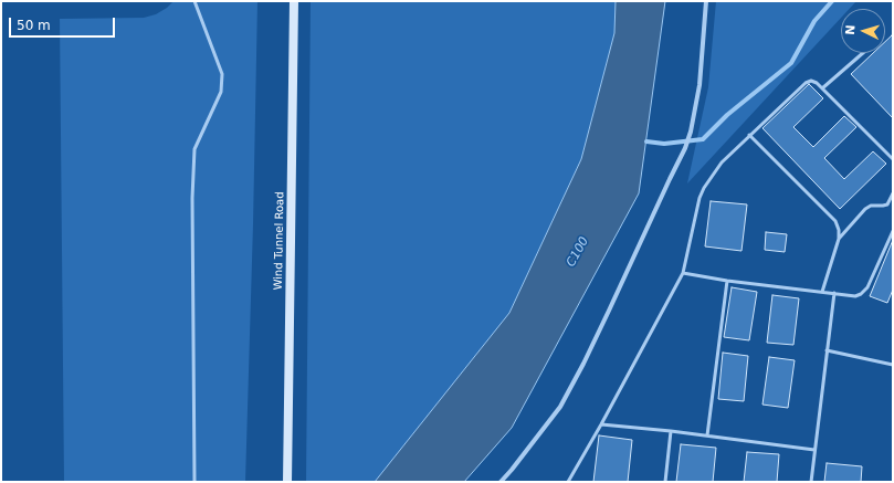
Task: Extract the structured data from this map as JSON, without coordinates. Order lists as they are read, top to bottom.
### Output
{
  "streets": {
    "street": ["Wind Tunnel Road"]
  },
  "water": ["C100"],
  "scale_bar": "50 m",
  "north": "left"
}
